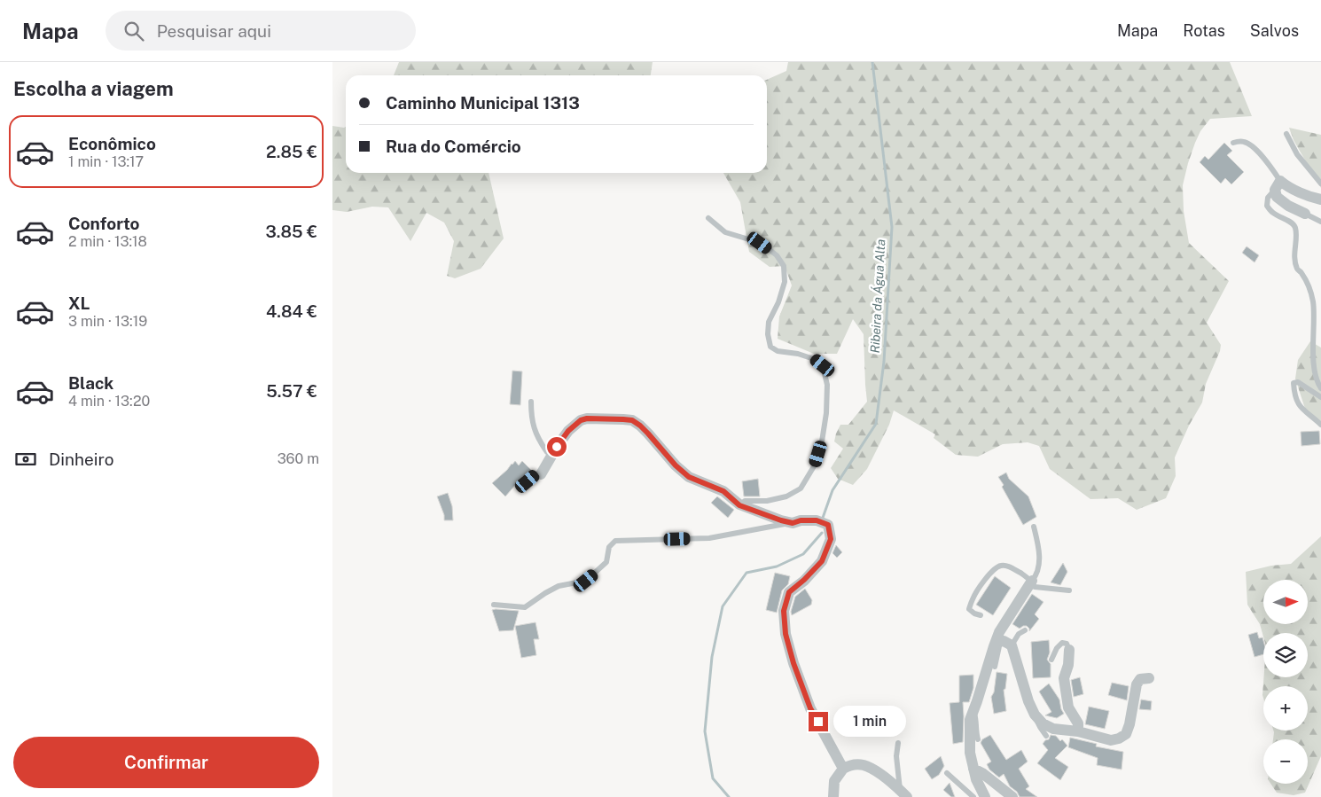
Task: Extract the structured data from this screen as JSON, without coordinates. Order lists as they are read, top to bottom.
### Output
{
  "water": ["Ribeira da Água Alta"],
  "north": "right",
  "page": {
    "header": "Mapa",
    "search": "Pesquisar aqui",
    "nav": ["Mapa", "Rotas", "Salvos"],
    "heading": "Escolha a viagem",
    "banner": ["Caminho Municipal 1313", "Rua do Comércio"],
    "list": [
      {
        "name": "Econômico",
        "note": "1 min · 13:17",
        "value": "2.85 €"
      },
      {
        "name": "Conforto",
        "note": "2 min · 13:18",
        "value": "3.85 €"
      },
      {
        "name": "XL",
        "note": "3 min · 13:19",
        "value": "4.84 €"
      },
      {
        "name": "Black",
        "note": "4 min · 13:20",
        "value": "5.57 €"
      }
    ],
    "pay": ["Dinheiro", "360 m"],
    "map_buttons": ["+", "−"],
    "bubble": "1 min",
    "buttons": "Confirmar"
  }
}
